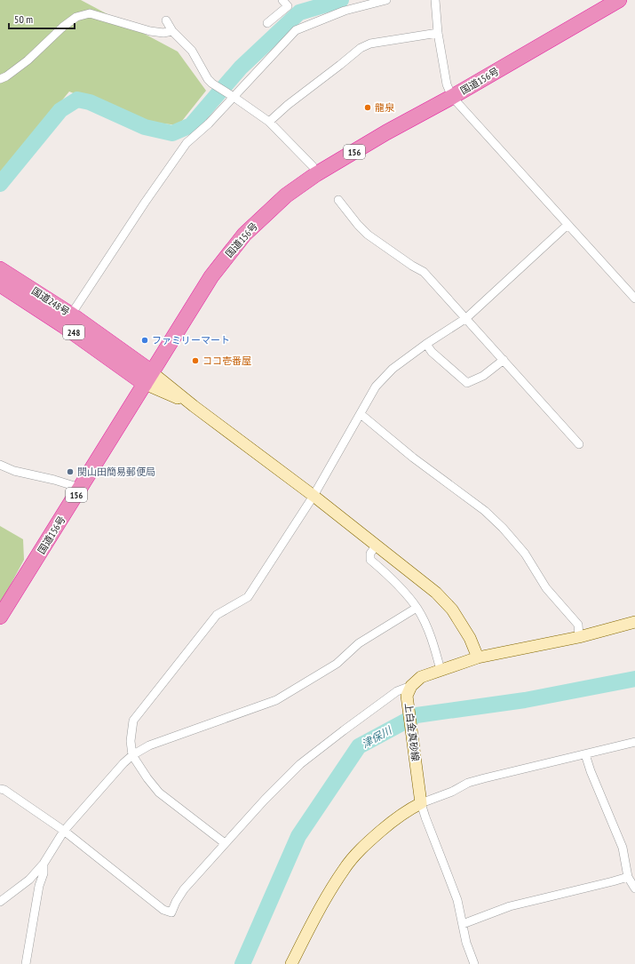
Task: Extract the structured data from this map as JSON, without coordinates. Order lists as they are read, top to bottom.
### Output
{
  "streets": {
    "highway": [
      "国道156号",
      "156",
      "国道248号",
      "248"
    ],
    "main road": ["上白金真砂線"]
  },
  "crossings": [
    ["国道156号", "国道248号"]
  ],
  "water": ["津保川"],
  "places": [
    "龍泉",
    "ファミリーマート",
    "ココ壱番屋",
    "関山田簡易郵便局"
  ],
  "scale_bar": "50 m"
}
